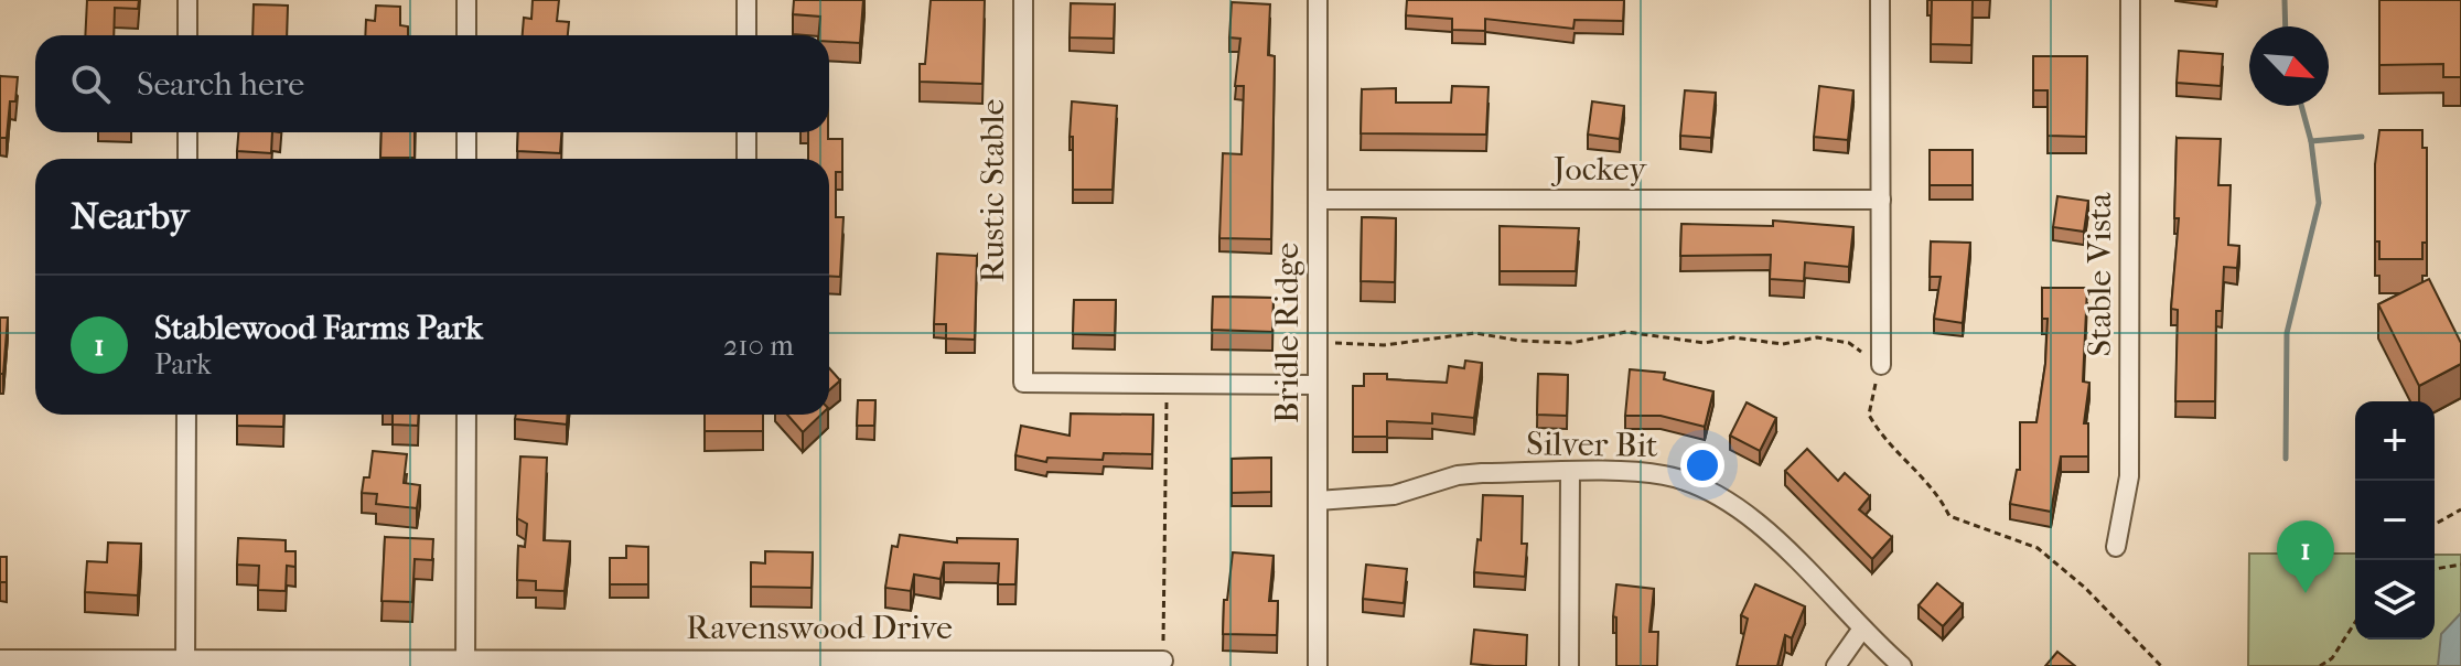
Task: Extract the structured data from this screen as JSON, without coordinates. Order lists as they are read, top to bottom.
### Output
{
  "streets": {
    "street": [
      "Jockey",
      "Rustic Stable",
      "Stable Vista",
      "Bridle Ridge",
      "Silver Bit",
      "Ravenswood Drive"
    ]
  },
  "crossings": [
    ["Jockey", "Bridle Ridge"],
    ["Bridle Ridge", "Silver Bit"]
  ],
  "north": "bottom right",
  "page": {
    "search": "Search here",
    "heading": "Nearby",
    "list": [
      {
        "mark": "1",
        "name": "Stablewood Farms Park",
        "note": "Park",
        "value": "210 m"
      }
    ],
    "map_buttons": ["+", "−"],
    "pins": "1"
  }
}
